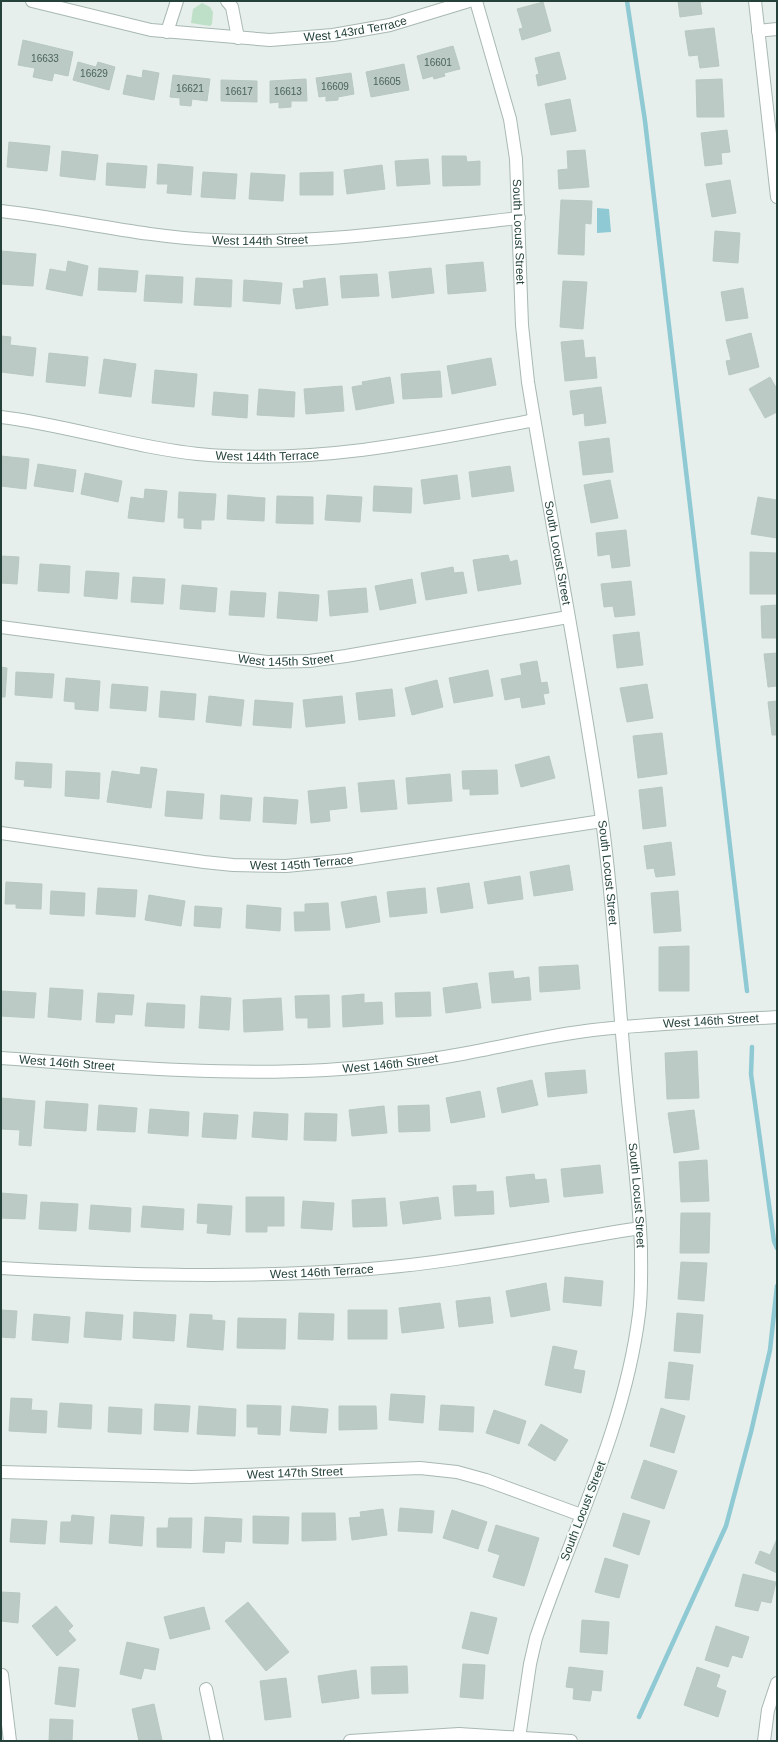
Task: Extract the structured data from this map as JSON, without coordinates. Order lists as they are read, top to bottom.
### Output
{
  "streets": {
    "street": [
      "West 143rd Terrace",
      "South Locust Street",
      "West 144th Street",
      "West 144th Terrace",
      "West 145th Street",
      "West 145th Terrace",
      "West 146th Street",
      "West 146th Terrace",
      "West 147th Street"
    ]
  },
  "crossings": [
    ["South Locust Street", "West 144th Street"],
    ["South Locust Street", "West 144th Terrace"],
    ["South Locust Street", "West 145th Street"],
    ["South Locust Street", "West 145th Terrace"],
    ["South Locust Street", "West 146th Street"],
    ["South Locust Street", "West 146th Terrace"],
    ["South Locust Street", "West 147th Street"]
  ],
  "house_numbers": [
    "16633",
    "16601",
    "16629",
    "16605",
    "16609",
    "16621",
    "16617",
    "16613"
  ]
}
